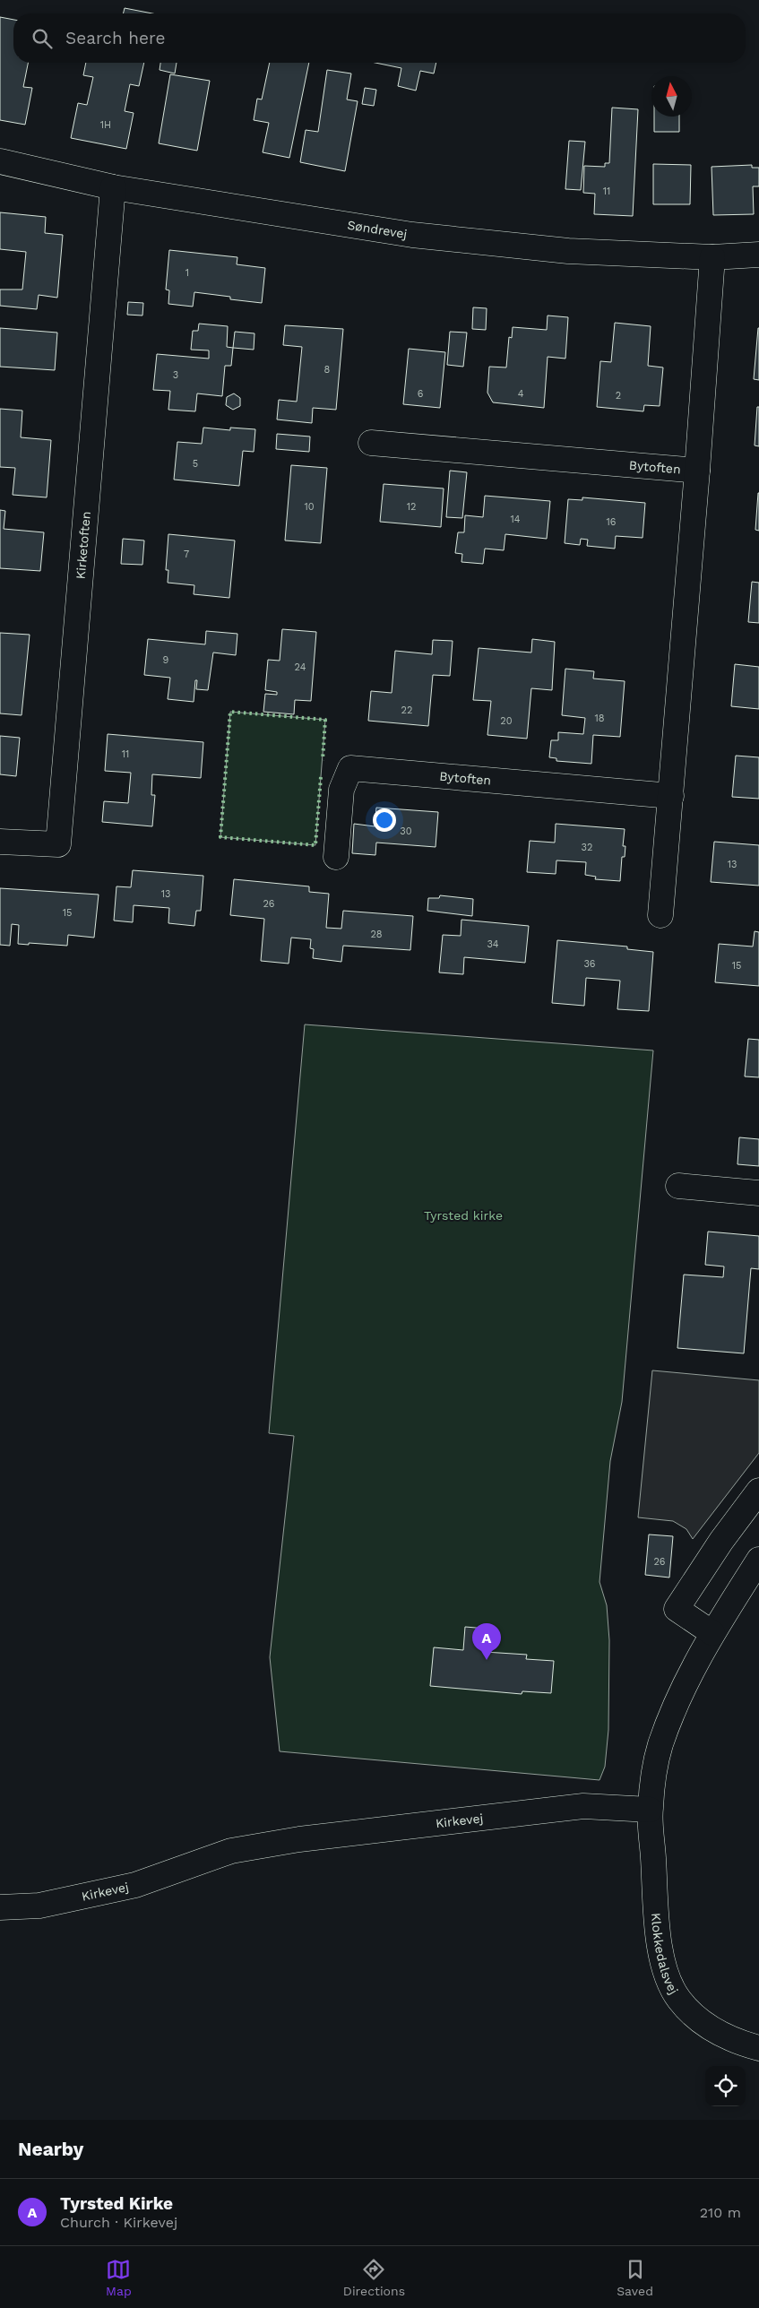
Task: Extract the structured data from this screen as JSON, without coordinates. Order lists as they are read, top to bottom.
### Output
{
  "streets": {
    "street": [
      "Søndrevej",
      "Bytoften",
      "Kirketoften",
      "Kirkevej",
      "Klokkedalsvej"
    ]
  },
  "crossings": [
    ["Søndrevej", "Bytoften"],
    ["Søndrevej", "Kirketoften"],
    ["Kirkevej", "Klokkedalsvej"]
  ],
  "parks": ["Tyrsted kirke"],
  "house_numbers": [
    "1H",
    "11",
    "1",
    "8",
    "3",
    "6",
    "4",
    "2",
    "5",
    "10",
    "12",
    "14",
    "16",
    "7",
    "9",
    "24",
    "22",
    "18",
    "20",
    "11",
    "30",
    "32",
    "13",
    "13",
    "26",
    "15",
    "28",
    "34",
    "36",
    "15",
    "26"
  ],
  "north": "top",
  "page": {
    "search": "Search here",
    "pins": "A",
    "heading": "Nearby",
    "list": [
      {
        "mark": "A",
        "name": "Tyrsted Kirke",
        "note": "Church · Kirkevej",
        "value": "210 m"
      }
    ],
    "nav": ["Map", "Directions", "Saved"]
  }
}
